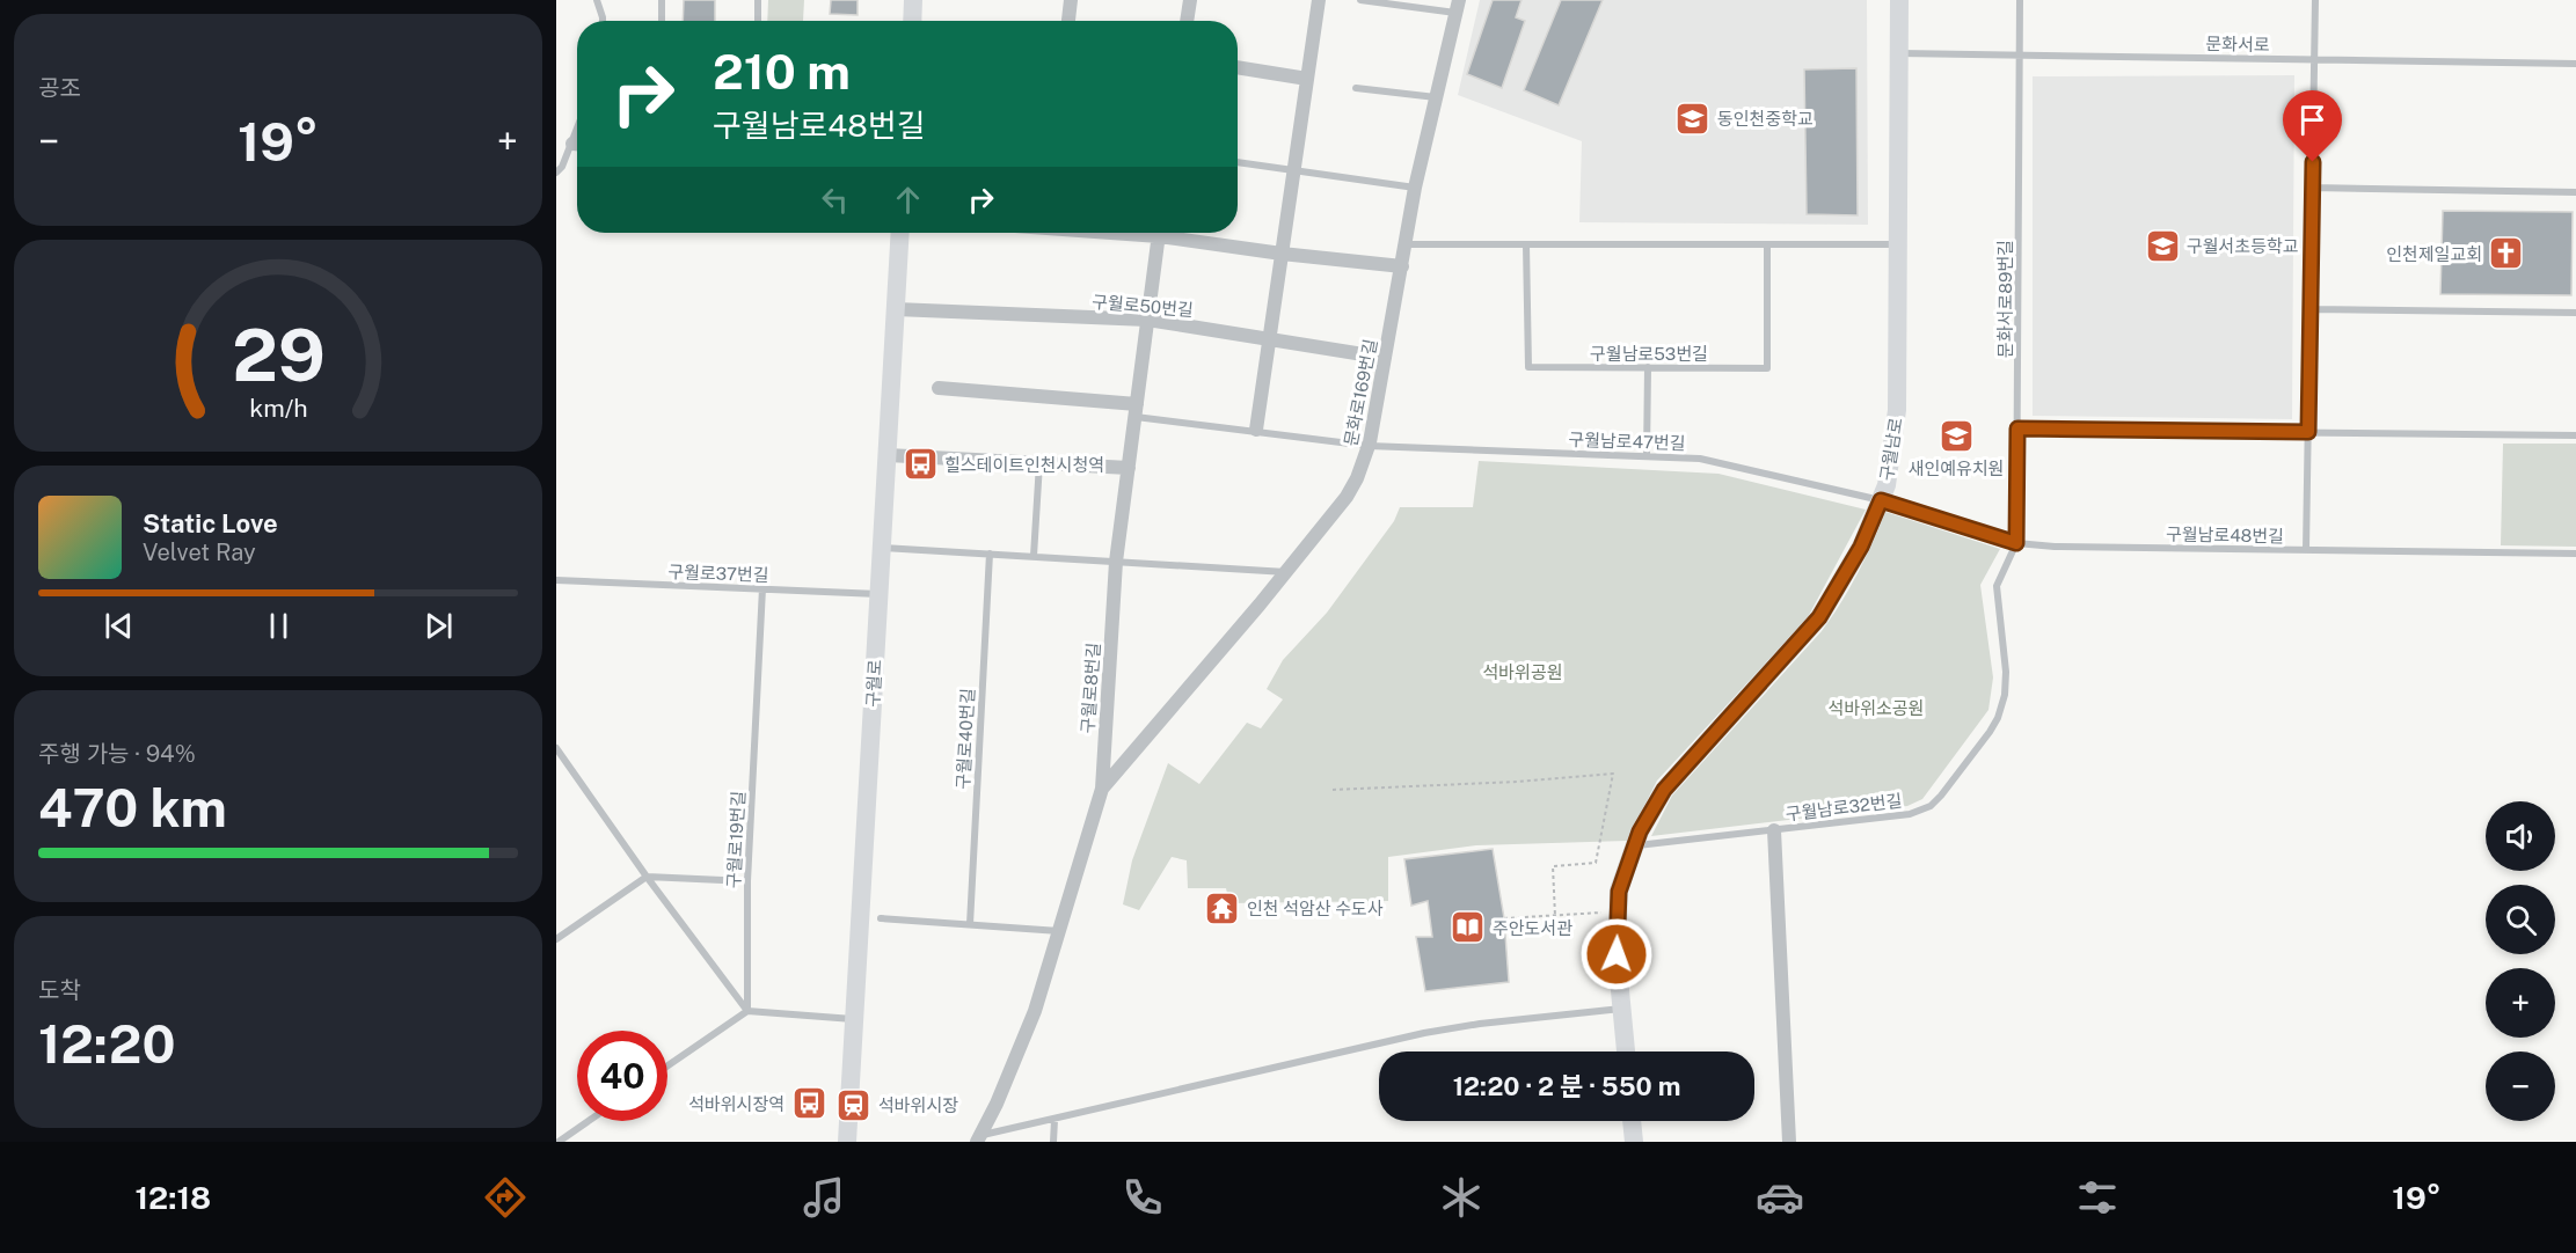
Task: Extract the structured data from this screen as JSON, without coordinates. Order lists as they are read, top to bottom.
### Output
{
  "streets": {
    "street": [
      "구월로50번길",
      "문화로169번길",
      "구월남로",
      "구월로",
      "구월로8번길"
    ],
    "lane": [
      "문화서로",
      "문화서로89번길",
      "구월남로53번길",
      "구월남로47번길",
      "구월남로48번길",
      "구월로37번길",
      "구월로40번길",
      "구월남로32번길",
      "구월로19번길"
    ]
  },
  "crossings": [
    ["문화서로", "문화서로89번길"],
    ["문화서로", "구월남로"],
    ["문화서로89번길", "구월남로48번길"],
    ["문화서로89번길", "구월남로32번길"],
    ["구월로50번길", "문화로169번길"],
    ["구월로50번길", "구월로"],
    ["구월로50번길", "구월로8번길"],
    ["문화로169번길", "구월남로47번길"],
    ["문화로169번길", "구월로8번길"],
    ["구월남로47번길", "구월남로"],
    ["구월남로47번길", "구월남로48번길"],
    ["구월남로47번길", "구월로8번길"],
    ["구월남로", "구월남로48번길"],
    ["구월남로", "구월로8번길"],
    ["구월남로", "구월남로32번길"],
    ["구월남로48번길", "구월남로32번길"],
    ["구월로37번길", "구월로"],
    ["구월로37번길", "구월로19번길"]
  ],
  "parks": ["석바위공원", "석바위소공원"],
  "places": {
    "school or university": ["동인천중학교", "구월서초등학교", "새인예유치원"],
    "church": ["인천제일교회"],
    "bus stop": ["힐스테이트인천시청역", "석바위시장역"],
    "temple": ["인천 석암산 수도사"],
    "library": ["주안도서관"],
    "station": ["석바위시장"]
  },
  "page": {
    "tile": [
      "공조",
      ["주행 가능 · 94%", "470 km"],
      ["도착", "12:20"]
    ],
    "turn": ["210 m", "구월남로48번길"],
    "heat": ["−", "19°", "+"],
    "song": ["Static Love", "Velvet Ray"],
    "map_buttons": ["+", "−"],
    "limit": "40",
    "trip": "12:20 · 2 분 · 550 m",
    "tabs": ["12:18", "19°"],
    "gauge": ["29", "km/h"]
  }
}
